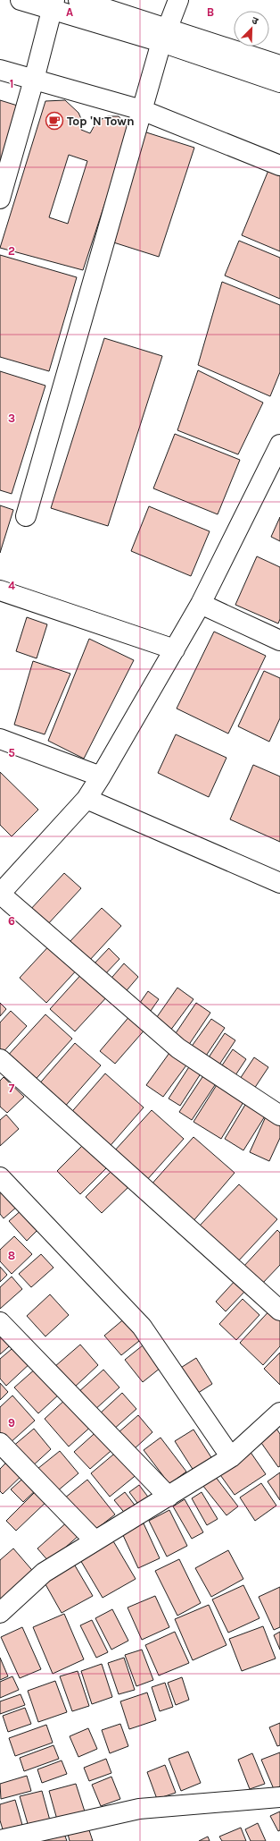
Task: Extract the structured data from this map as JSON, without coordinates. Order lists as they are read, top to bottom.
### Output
{
  "places": {
    "cafe": ["Top 'N Town"]
  },
  "north": "top right",
  "grid": {
    "columns": ["A", "B"],
    "rows": [
      "1",
      "2",
      "3",
      "4",
      "5",
      "6",
      "7",
      "8",
      "9"
    ]
  }
}
